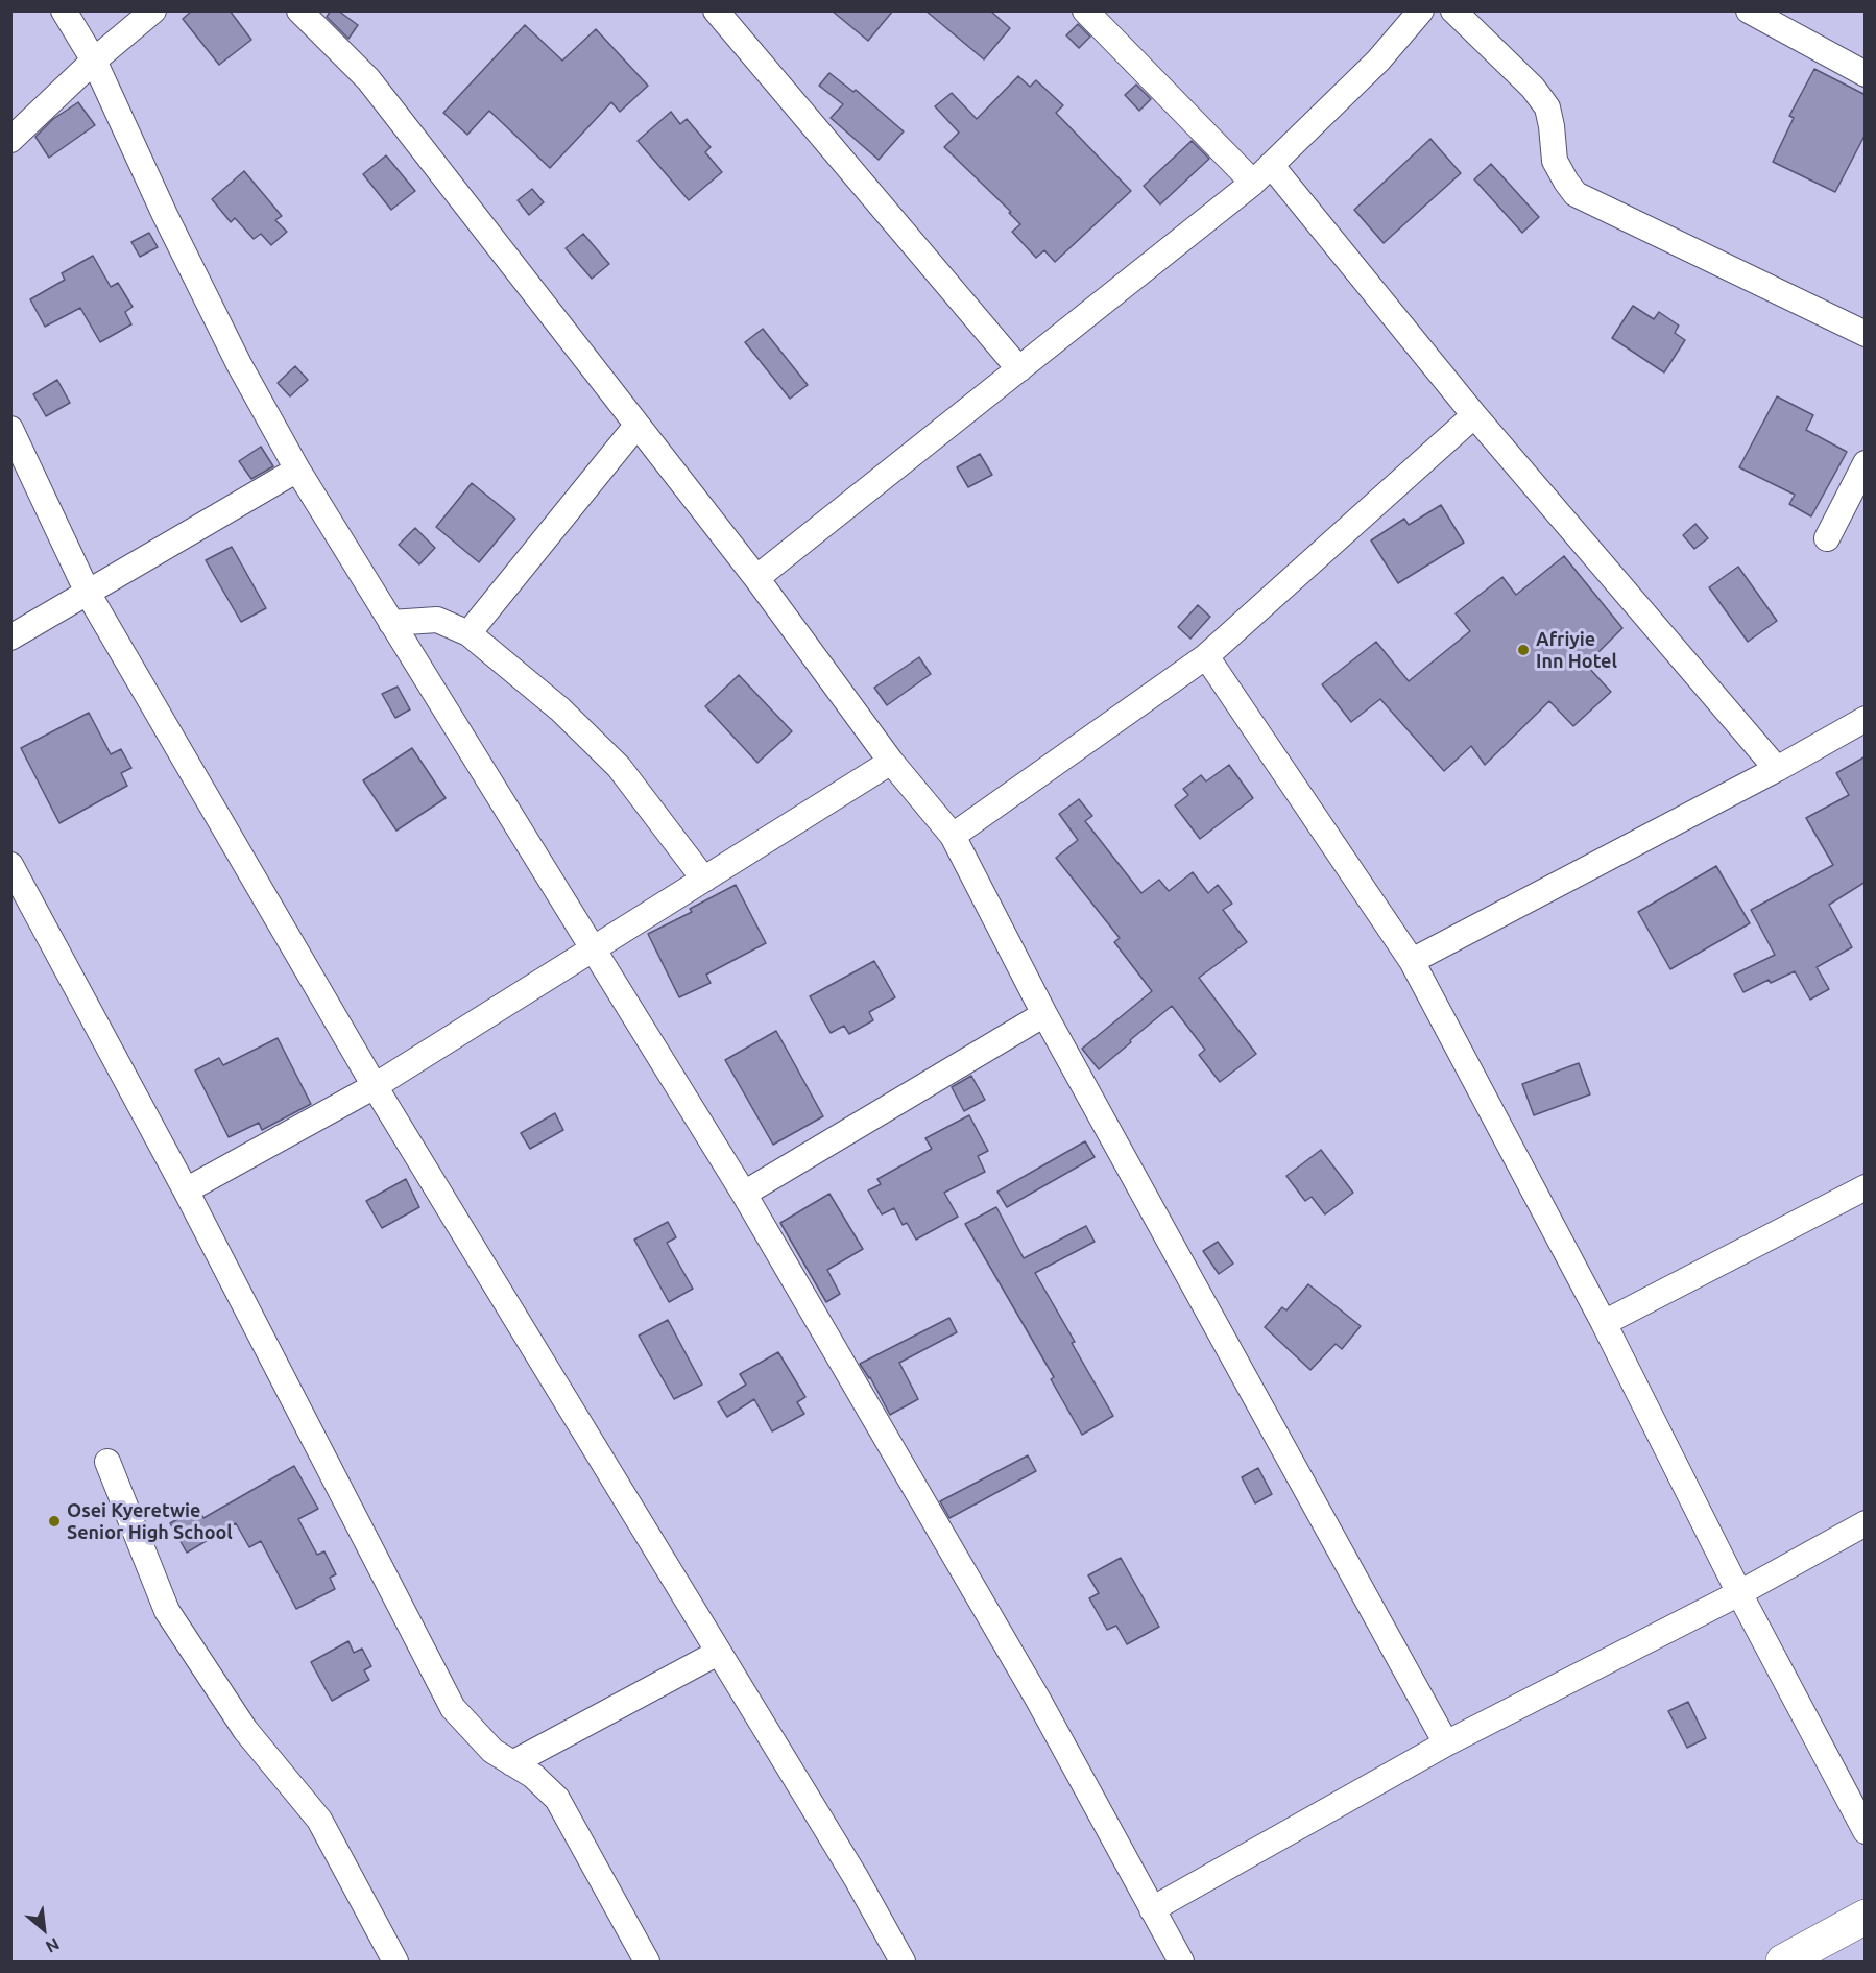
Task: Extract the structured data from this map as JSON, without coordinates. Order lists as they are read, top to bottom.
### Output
{
  "places": ["Afriyie Inn Hotel", "Osei Kyeretwie Senior High School"],
  "north": "bottom right"
}
